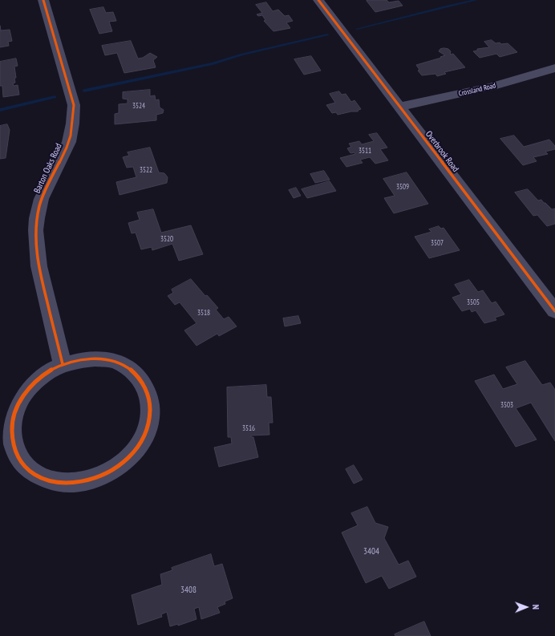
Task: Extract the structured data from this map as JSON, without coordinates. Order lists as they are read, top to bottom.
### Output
{
  "streets": {
    "street": ["Crossland Road", "Overbrook Road", "Barton Oaks Road"]
  },
  "crossings": [
    ["Crossland Road", "Overbrook Road"]
  ],
  "house_numbers": [
    "3524",
    "3511",
    "3522",
    "3509",
    "3520",
    "3507",
    "3505",
    "3518",
    "3503",
    "3516",
    "3404",
    "3408"
  ],
  "north": "right"
}
